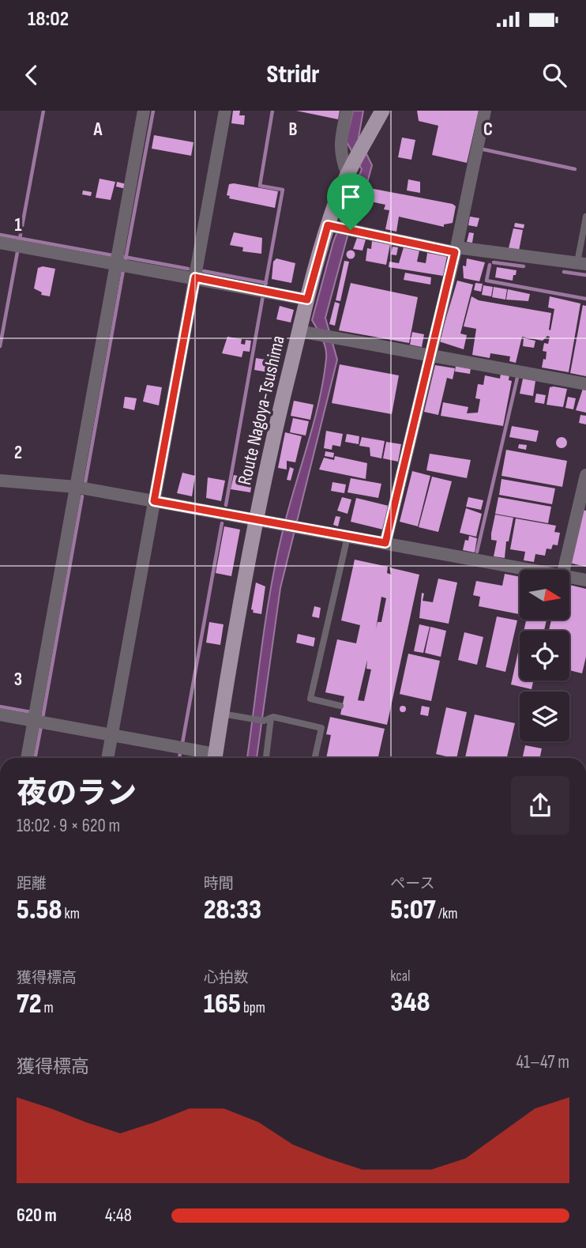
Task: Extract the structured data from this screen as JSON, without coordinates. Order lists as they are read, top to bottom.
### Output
{
  "streets": {
    "main road": ["Route Nagoya-Tsushima"]
  },
  "north": "right",
  "page": {
    "status": "18:02",
    "header": "Stridr",
    "heading": ["夜のラン", "18:02 · 9 × 620 m"],
    "stats": [
      ["距離", "5.58 km"],
      ["時間", "28:33"],
      ["ペース", "5:07 /km"],
      ["獲得標高", "72 m"],
      ["心拍数", "165 bpm"],
      ["kcal", "348"]
    ],
    "chart": ["獲得標高", "41–47 m"],
    "list": [
      {
        "name": "620 m",
        "note": "4:48"
      }
    ]
  },
  "grid": {
    "columns": ["A", "B", "C"],
    "rows": ["1", "2", "3"]
  }
}
